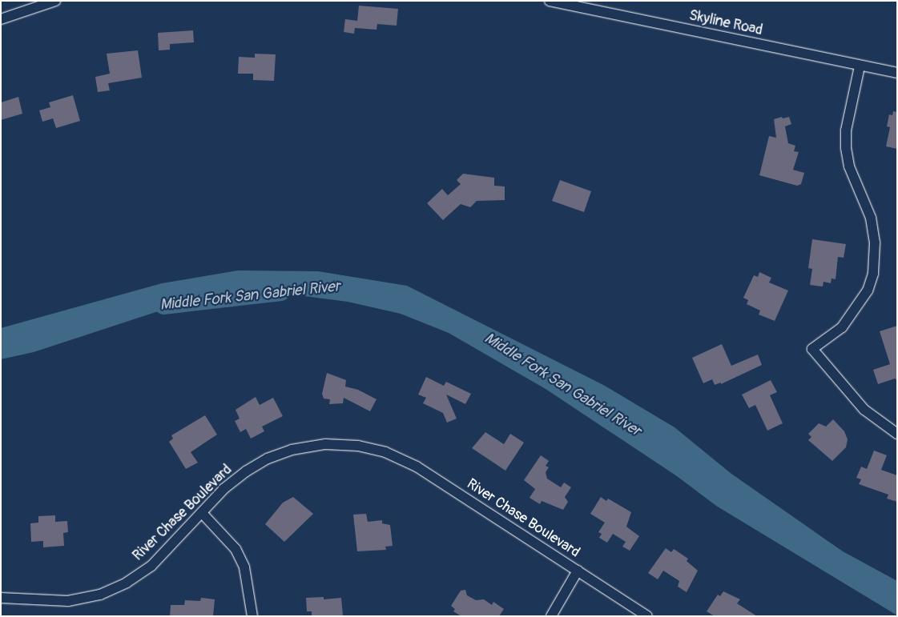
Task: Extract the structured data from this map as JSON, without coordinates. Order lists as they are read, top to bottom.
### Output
{
  "streets": {
    "street": ["Skyline Road", "River Chase Boulevard"]
  },
  "water": ["Middle Fork San Gabriel River"]
}
